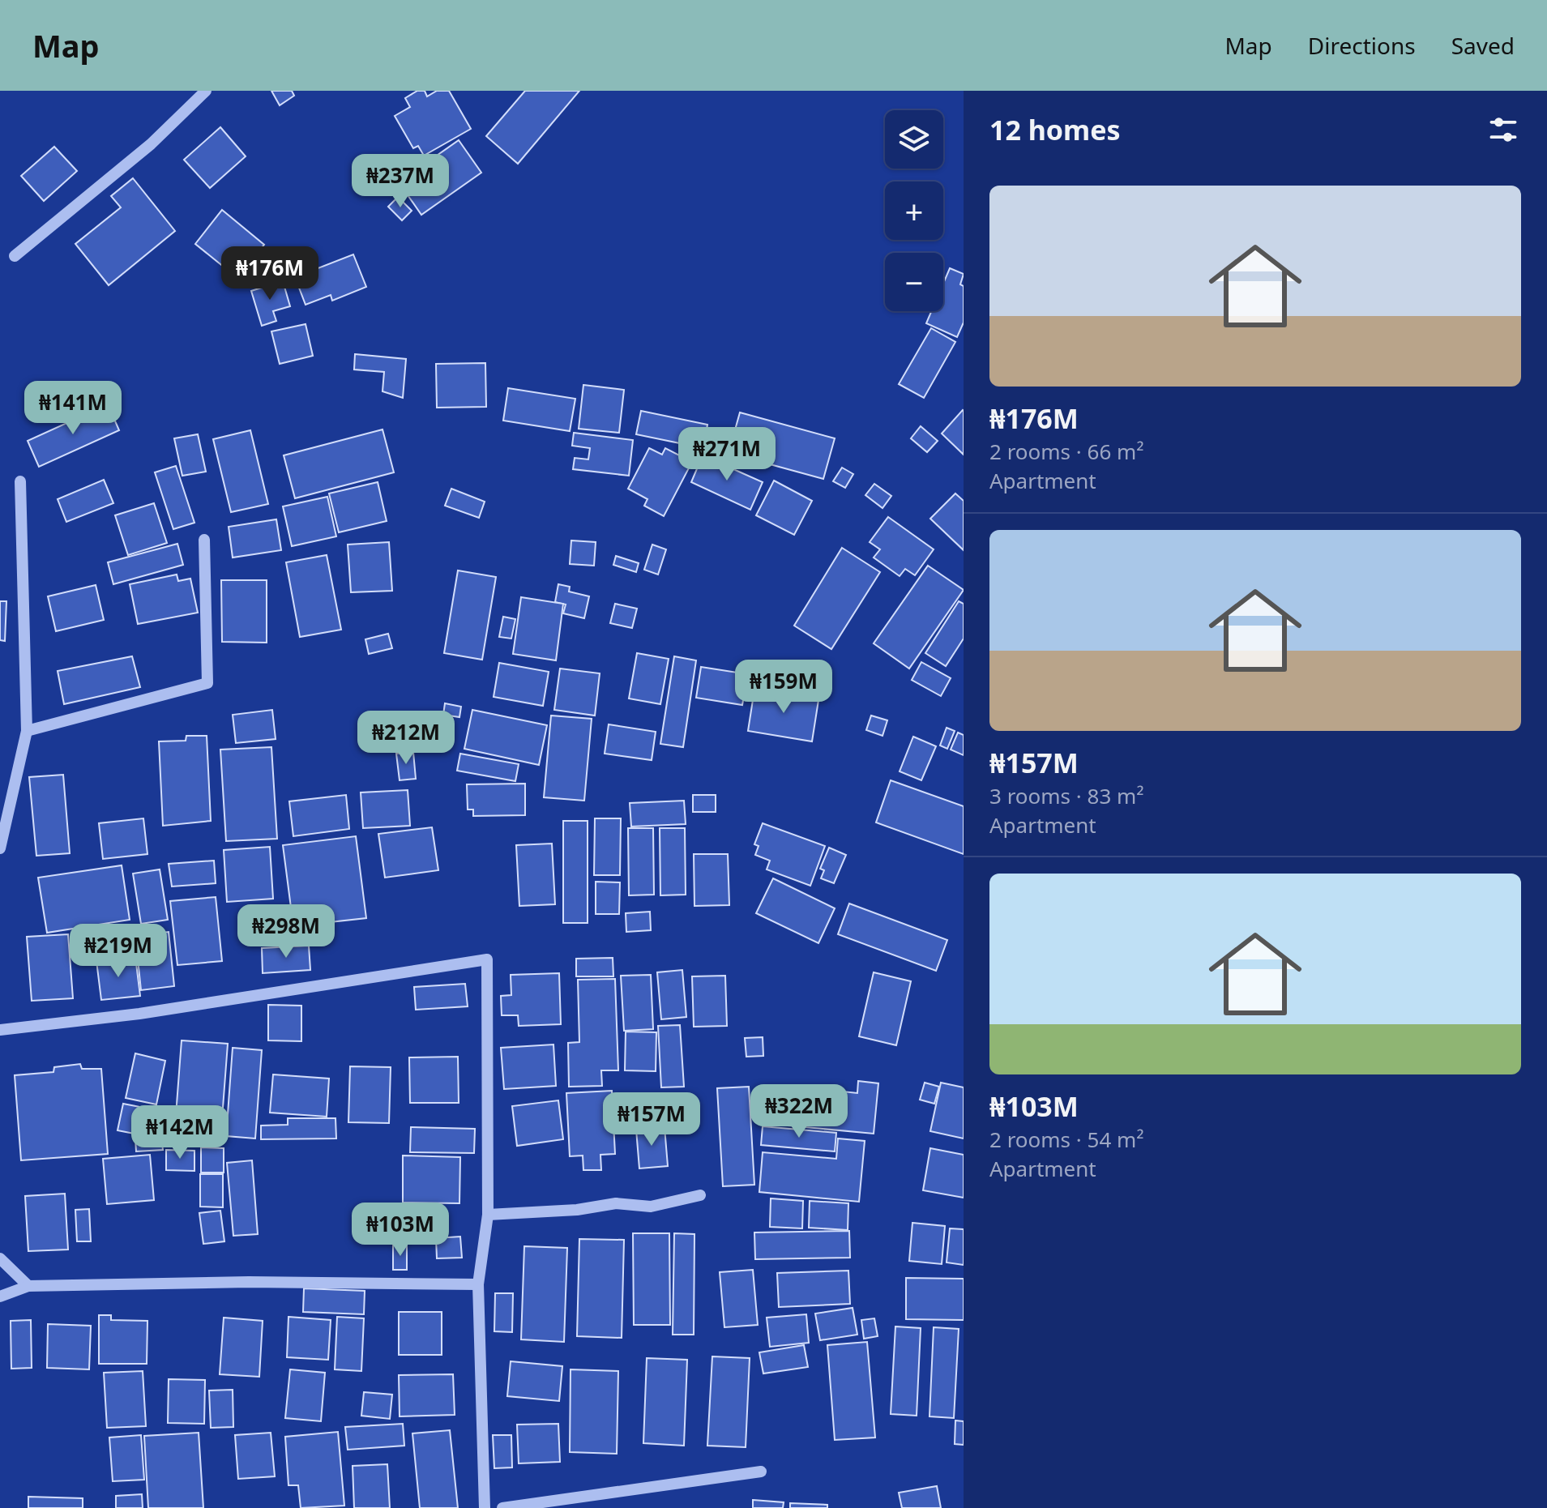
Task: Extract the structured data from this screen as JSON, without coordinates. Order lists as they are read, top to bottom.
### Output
{
  "page": {
    "header": "Map",
    "nav": ["Map", "Directions", "Saved"],
    "heading": "12 homes",
    "map_buttons": ["+", "−"],
    "price": [
      "₦237M",
      "₦176M",
      "₦141M",
      "₦271M",
      "₦159M",
      "₦212M",
      "₦298M",
      "₦219M",
      "₦322M",
      "₦157M",
      "₦142M",
      "₦103M"
    ],
    "list": [
      {
        "name": "₦176M",
        "note": "2 rooms · 66 m² · Apartment"
      },
      {
        "name": "₦157M",
        "note": "3 rooms · 83 m² · Apartment"
      },
      {
        "name": "₦103M",
        "note": "2 rooms · 54 m² · Apartment"
      }
    ]
  }
}
